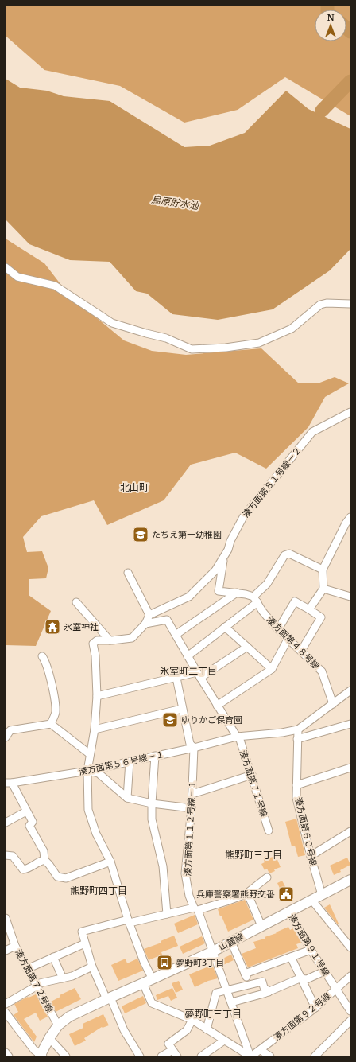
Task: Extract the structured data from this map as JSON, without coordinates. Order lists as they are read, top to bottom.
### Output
{
  "streets": {
    "main road": ["山麓線"],
    "street": [
      "湊方面第８１号線－２",
      "湊方面第４８号線",
      "湊方面第５６号線－１",
      "湊方面第７１号線",
      "湊方面第１１２号線－１",
      "湊方面第６０号線",
      "湊方面第９１号線",
      "湊方面第７２号線",
      "湊方面第９２号線"
    ]
  },
  "crossings": [
    ["湊方面第５６号線－１", "湊方面第７１号線"],
    ["湊方面第５６号線－１", "湊方面第１１２号線－１"],
    ["湊方面第５６号線－１", "湊方面第６０号線"],
    ["湊方面第１１２号線－１", "山麓線"],
    ["湊方面第１１２号線－１", "湊方面第９２号線"],
    ["湊方面第６０号線", "山麓線"],
    ["山麓線", "湊方面第９１号線"],
    ["山麓線", "湊方面第７２号線"],
    ["湊方面第９１号線", "湊方面第９２号線"]
  ],
  "districts": [
    "北山町",
    "氷室町二丁目",
    "熊野町三丁目",
    "熊野町四丁目",
    "夢野町三丁目"
  ],
  "water": ["烏原貯水池"],
  "places": {
    "school or university": ["たちえ第一幼稚園", "ゆりかご保育園"],
    "temple": ["氷室神社"],
    "public building": ["兵庫警察署熊野交番"],
    "bus stop": ["夢野町3丁目"]
  },
  "north": "top"
}
